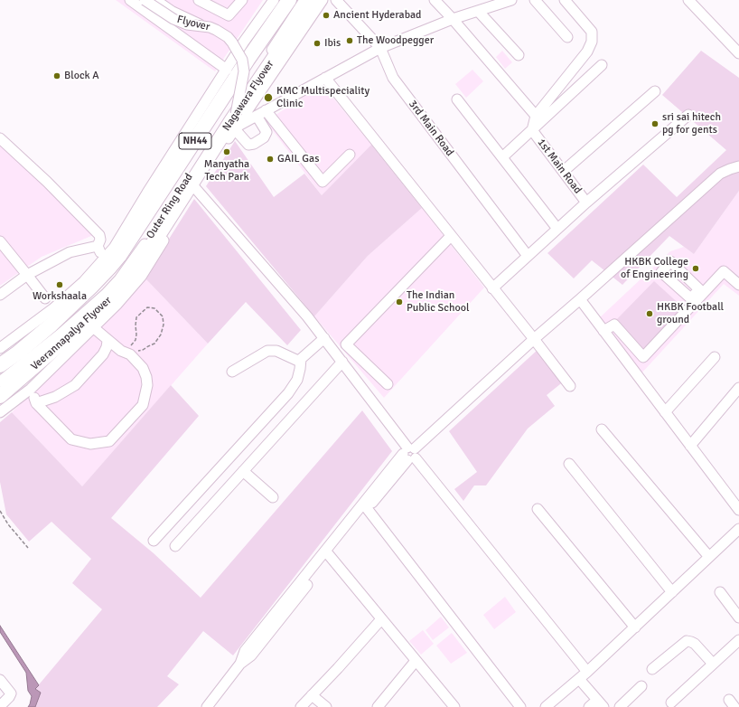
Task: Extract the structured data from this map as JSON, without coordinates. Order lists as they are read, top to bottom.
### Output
{
  "streets": {
    "highway": [
      "Nagawara Flyover",
      "NH44",
      "Outer Ring Road",
      "Veerannapalya Flyover"
    ],
    "street": ["Flyover", "3rd Main Road", "1st Main Road"]
  },
  "crossings": [
    ["Flyover", "Nagawara Flyover"],
    ["Nagawara Flyover", "Veerannapalya Flyover"],
    ["Outer Ring Road", "Veerannapalya Flyover"]
  ],
  "places": [
    "Ancient Hyderabad",
    "The Woodpegger",
    "Ibis",
    "Block A",
    "KMC Multispeciality Clinic",
    "sri sai hitech pg for gents",
    "Manyatha Tech Park",
    "GAIL Gas",
    "HKBK College of Engineering",
    "Workshaala",
    "The Indian Public School",
    "HKBK Football ground"
  ]
}
